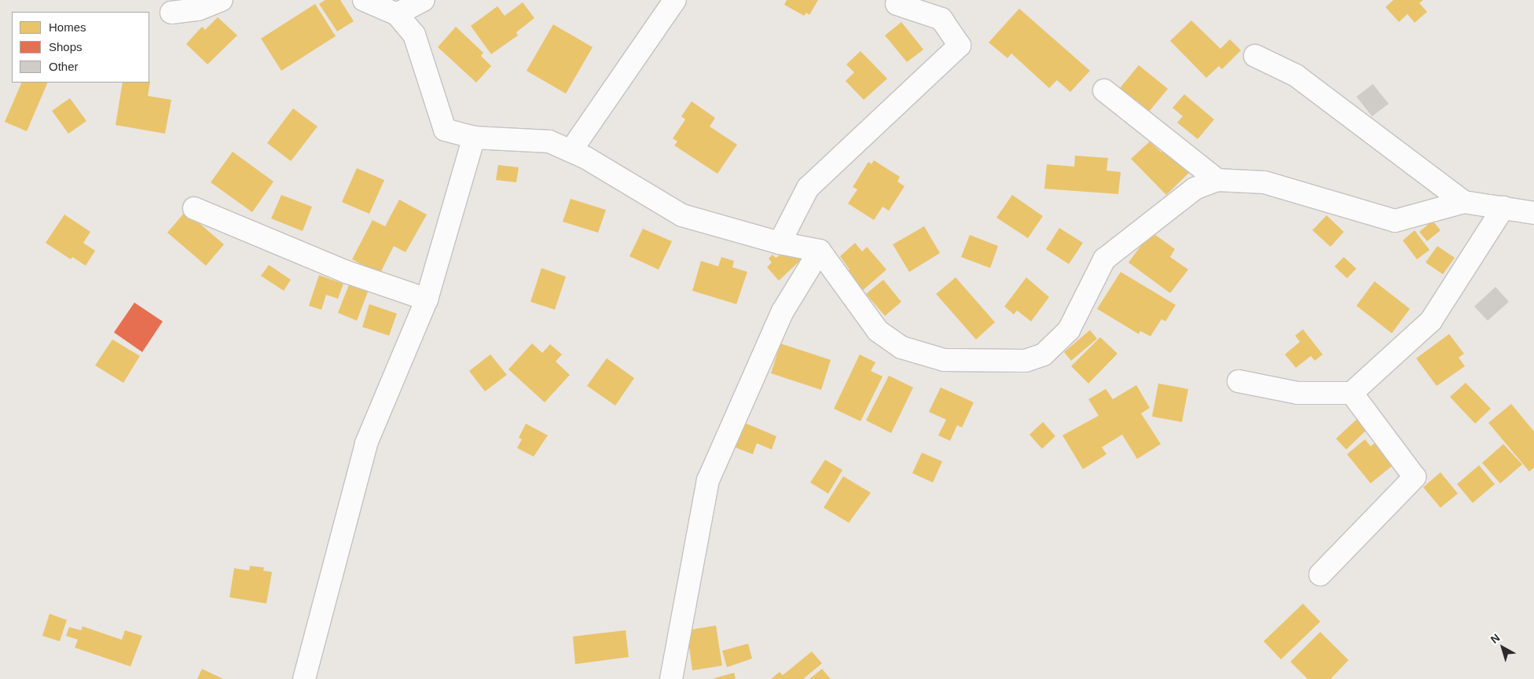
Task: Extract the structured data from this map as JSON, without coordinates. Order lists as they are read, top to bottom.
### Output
{
  "legend": ["Homes", "Shops", "Other"],
  "north": "top left"
}
